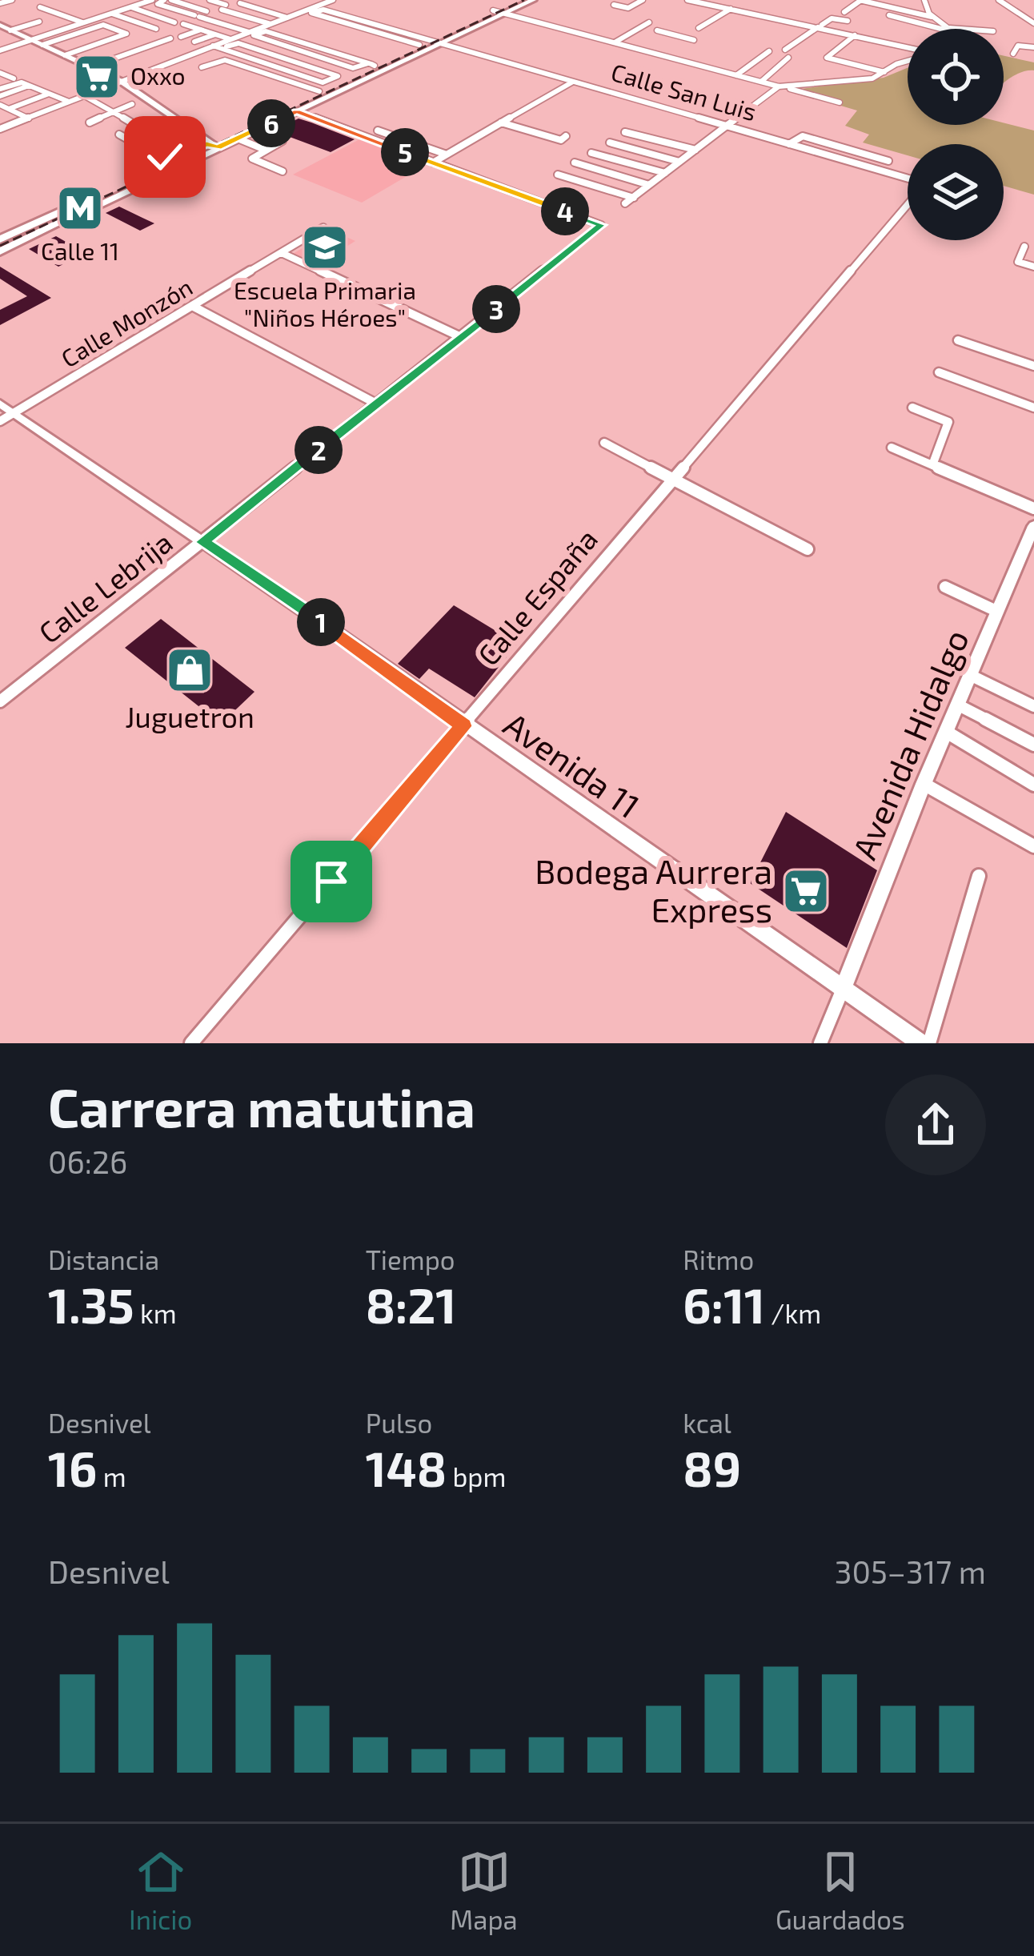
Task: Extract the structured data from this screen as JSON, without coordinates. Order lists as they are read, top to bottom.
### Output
{
  "streets": {
    "street": [
      "Calle San Luis",
      "Calle Monzón",
      "Calle Lebrija",
      "Calle España",
      "Avenida Hidalgo",
      "Avenida 11"
    ]
  },
  "crossings": [
    ["Calle Monzón", "Avenida 11"],
    ["Calle Lebrija", "Avenida 11"],
    ["Calle España", "Avenida 11"],
    ["Avenida Hidalgo", "Avenida 11"]
  ],
  "places": {
    "supermarket": ["Oxxo", "Bodega Aurrera Express"],
    "metro station": ["Calle 11"],
    "school or university": ["Escuela Primaria \"Niños Héroes\""],
    "shop": ["Juguetron"]
  },
  "page": {
    "pins": [
      "6",
      "5",
      "4",
      "3",
      "2",
      "1"
    ],
    "heading": ["Carrera matutina", "06:26"],
    "stats": [
      ["Distancia", "1.35 km"],
      ["Tiempo", "8:21"],
      ["Ritmo", "6:11 /km"],
      ["Desnivel", "16 m"],
      ["Pulso", "148 bpm"],
      ["kcal", "89"]
    ],
    "chart": ["Desnivel", "305–317 m"],
    "tabs": ["Inicio", "Mapa", "Guardados"]
  }
}
